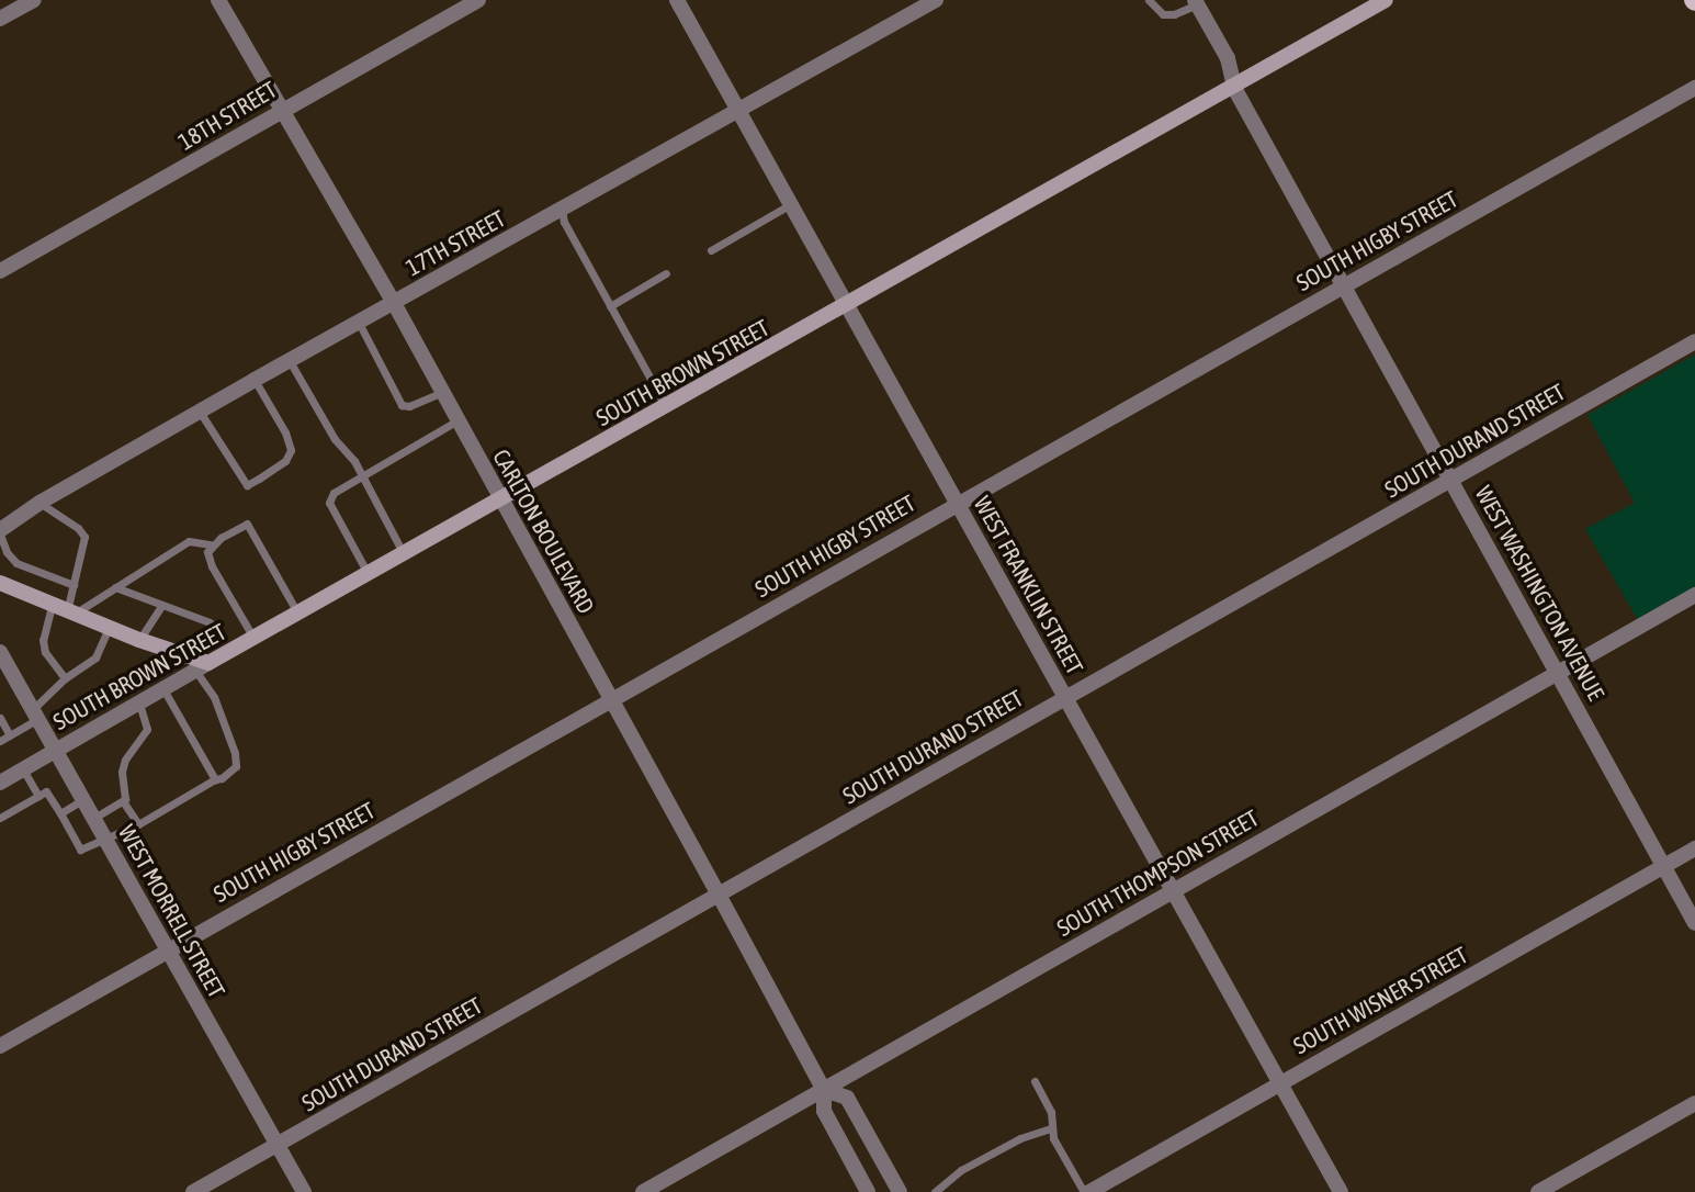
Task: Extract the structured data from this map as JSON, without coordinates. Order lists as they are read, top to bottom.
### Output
{
  "streets": {
    "main road": ["SOUTH BROWN STREET"],
    "street": [
      "18TH STREET",
      "SOUTH HIGBY STREET",
      "17TH STREET",
      "SOUTH DURAND STREET",
      "CARLTON BOULEVARD",
      "WEST FRANKLIN STREET",
      "WEST WASHINGTON AVENUE",
      "SOUTH THOMPSON STREET",
      "WEST MORRELL STREET",
      "SOUTH WISNER STREET"
    ]
  },
  "crossings": [
    ["18TH STREET", "CARLTON BOULEVARD"],
    ["SOUTH HIGBY STREET", "CARLTON BOULEVARD"],
    ["SOUTH HIGBY STREET", "WEST FRANKLIN STREET"],
    ["SOUTH HIGBY STREET", "WEST WASHINGTON AVENUE"],
    ["SOUTH HIGBY STREET", "WEST MORRELL STREET"],
    ["17TH STREET", "CARLTON BOULEVARD"],
    ["17TH STREET", "WEST FRANKLIN STREET"],
    ["SOUTH BROWN STREET", "CARLTON BOULEVARD"],
    ["SOUTH BROWN STREET", "WEST FRANKLIN STREET"],
    ["SOUTH BROWN STREET", "WEST WASHINGTON AVENUE"],
    ["SOUTH BROWN STREET", "WEST MORRELL STREET"],
    ["SOUTH DURAND STREET", "CARLTON BOULEVARD"],
    ["SOUTH DURAND STREET", "WEST FRANKLIN STREET"],
    ["SOUTH DURAND STREET", "WEST WASHINGTON AVENUE"],
    ["SOUTH DURAND STREET", "WEST MORRELL STREET"],
    ["CARLTON BOULEVARD", "SOUTH THOMPSON STREET"],
    ["WEST FRANKLIN STREET", "SOUTH THOMPSON STREET"],
    ["WEST FRANKLIN STREET", "SOUTH WISNER STREET"],
    ["WEST WASHINGTON AVENUE", "SOUTH THOMPSON STREET"],
    ["WEST WASHINGTON AVENUE", "SOUTH WISNER STREET"]
  ]
}
